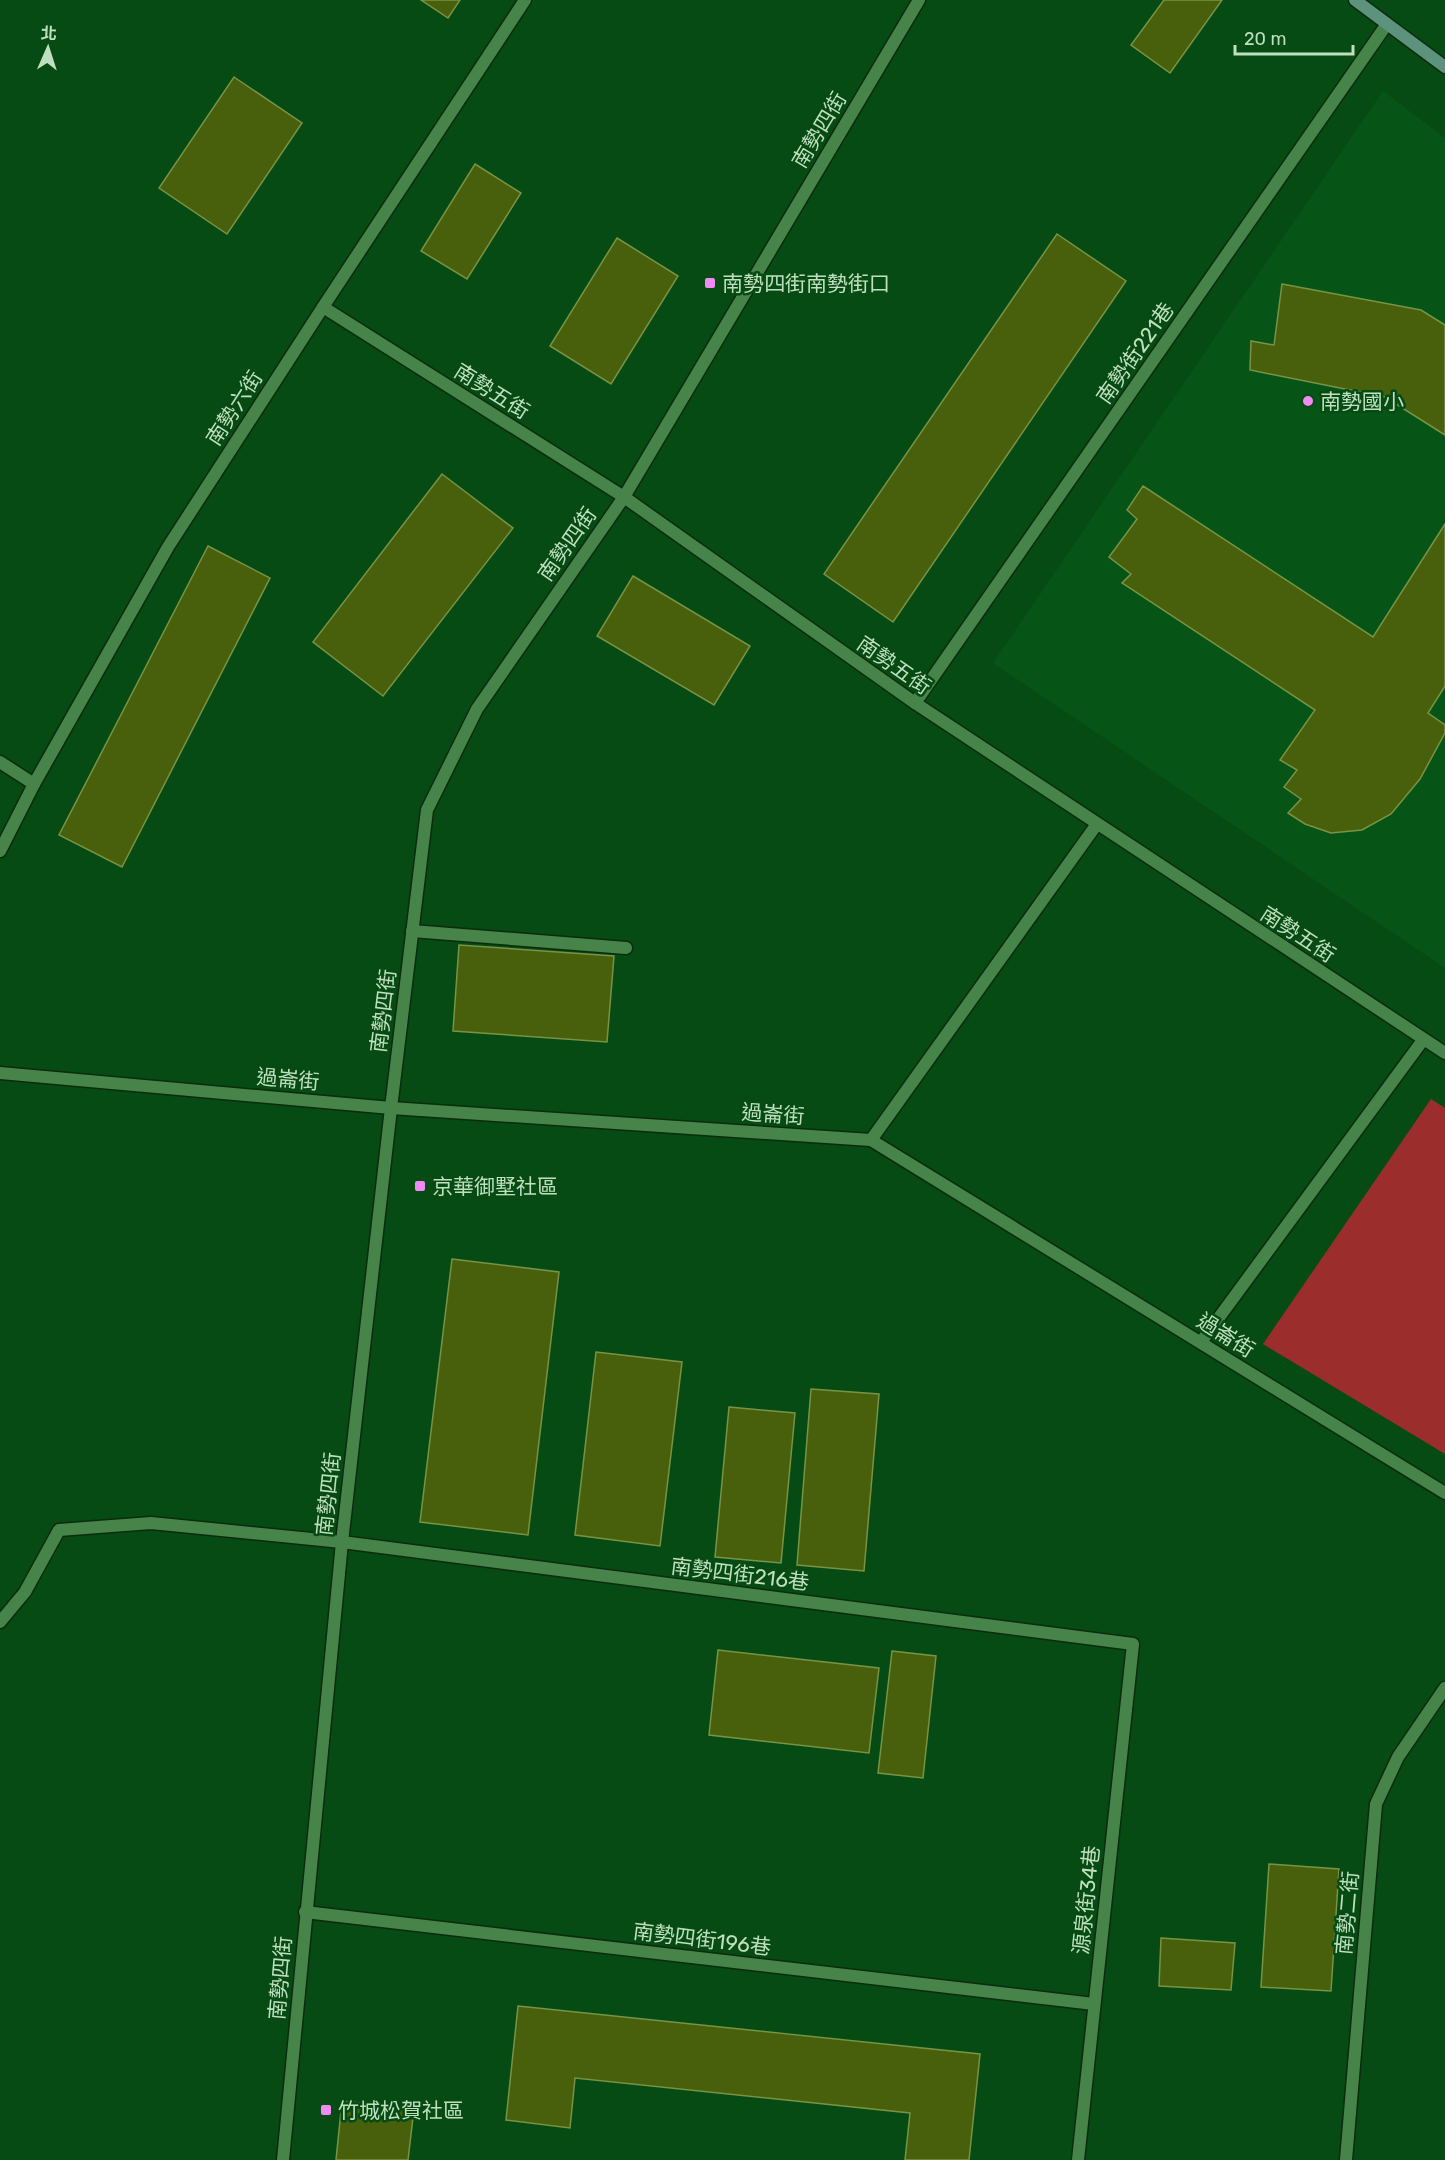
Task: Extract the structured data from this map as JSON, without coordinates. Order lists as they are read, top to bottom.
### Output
{
  "streets": {
    "street": [
      "南勢四街",
      "南勢街221巷",
      "南勢五街",
      "南勢六街",
      "過崙街",
      "南勢四街216巷",
      "源泉街34巷",
      "南勢二街",
      "南勢四街196巷"
    ]
  },
  "crossings": [
    ["南勢四街", "南勢五街"],
    ["南勢四街", "過崙街"],
    ["南勢四街", "南勢四街216巷"],
    ["南勢四街", "南勢四街196巷"],
    ["南勢街221巷", "南勢五街"],
    ["南勢五街", "南勢六街"],
    ["南勢四街216巷", "源泉街34巷"],
    ["源泉街34巷", "南勢四街196巷"]
  ],
  "places": {
    "transit": ["南勢四街南勢街口", "京華御墅社區", "竹城松賀社區"],
    "other": ["南勢國小"]
  },
  "scale_bar": "20 m",
  "north": "top"
}
